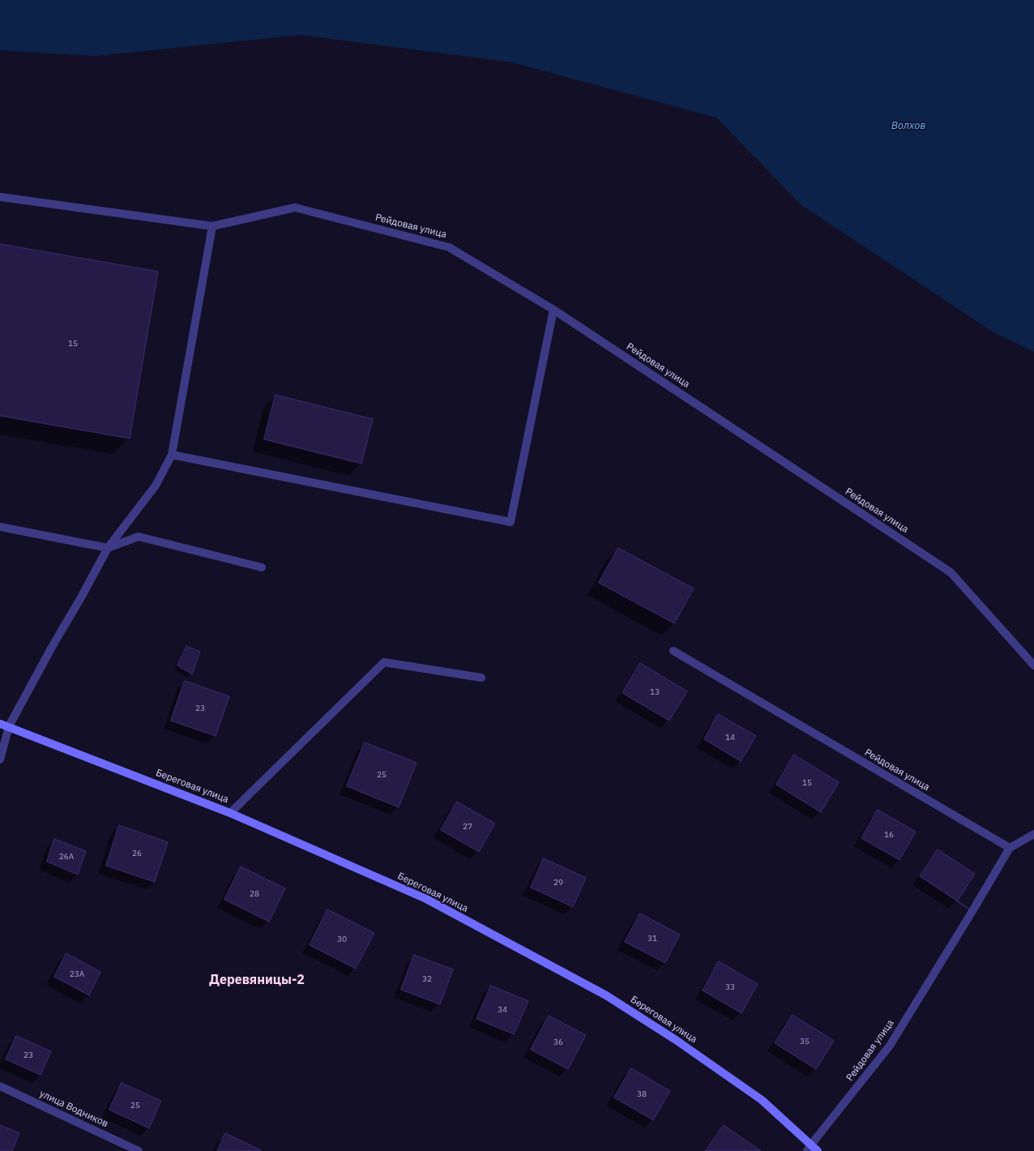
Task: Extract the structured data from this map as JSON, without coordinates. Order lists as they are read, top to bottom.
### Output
{
  "streets": {
    "street": ["Рейдовая улица", "Береговая улица", "улица Водников"]
  },
  "crossings": [
    ["Рейдовая улица", "Береговая улица"]
  ],
  "districts": ["Деревяницы-2"],
  "water": ["Волхов"],
  "house_numbers": [
    "15",
    "13",
    "23",
    "14",
    "25",
    "15",
    "27",
    "16",
    "26",
    "26А",
    "29",
    "28",
    "31",
    "30",
    "23А",
    "32",
    "33",
    "34",
    "35",
    "36",
    "23",
    "38",
    "25"
  ]
}
